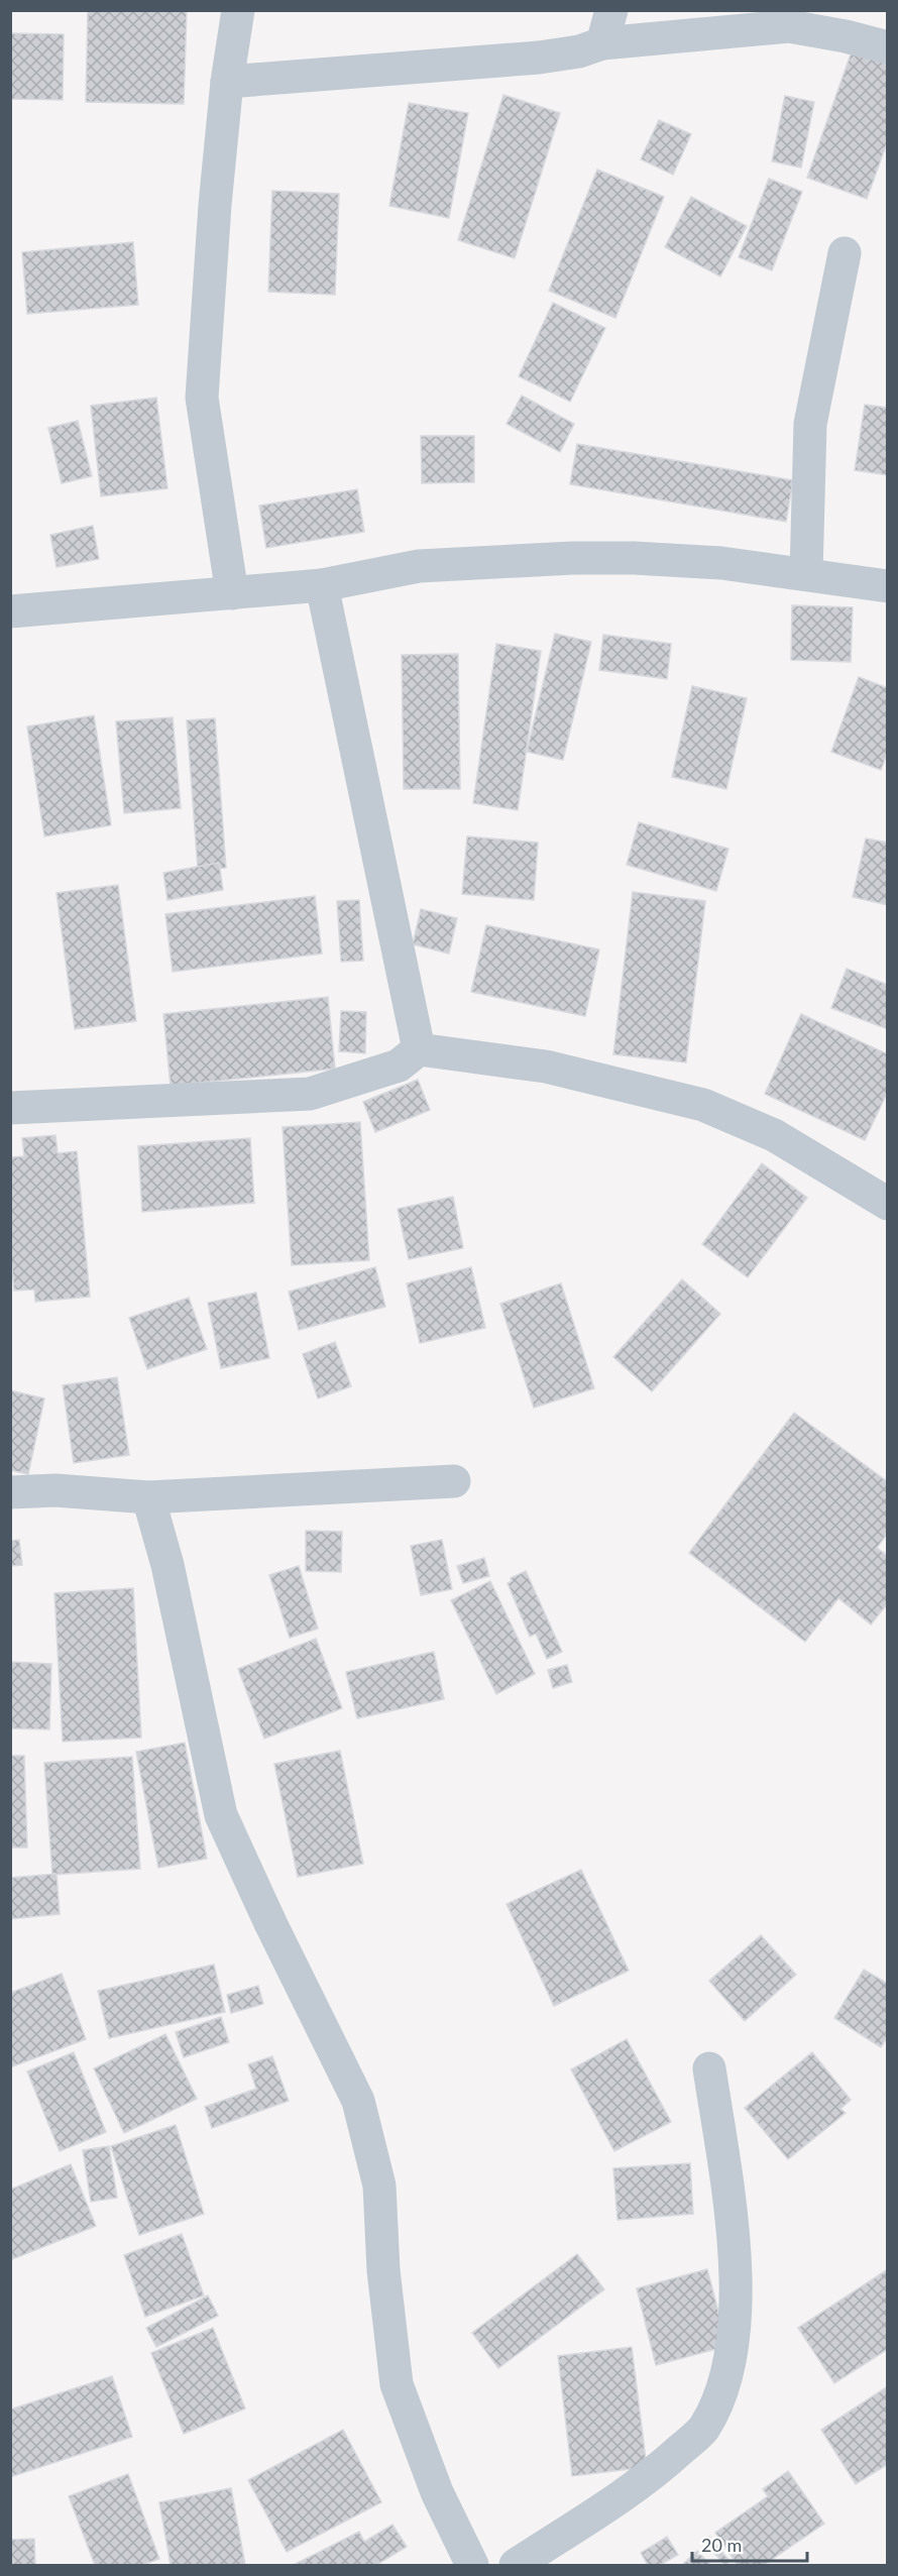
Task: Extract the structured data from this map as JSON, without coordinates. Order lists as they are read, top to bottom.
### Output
{
  "scale_bar": "20 m"
}
